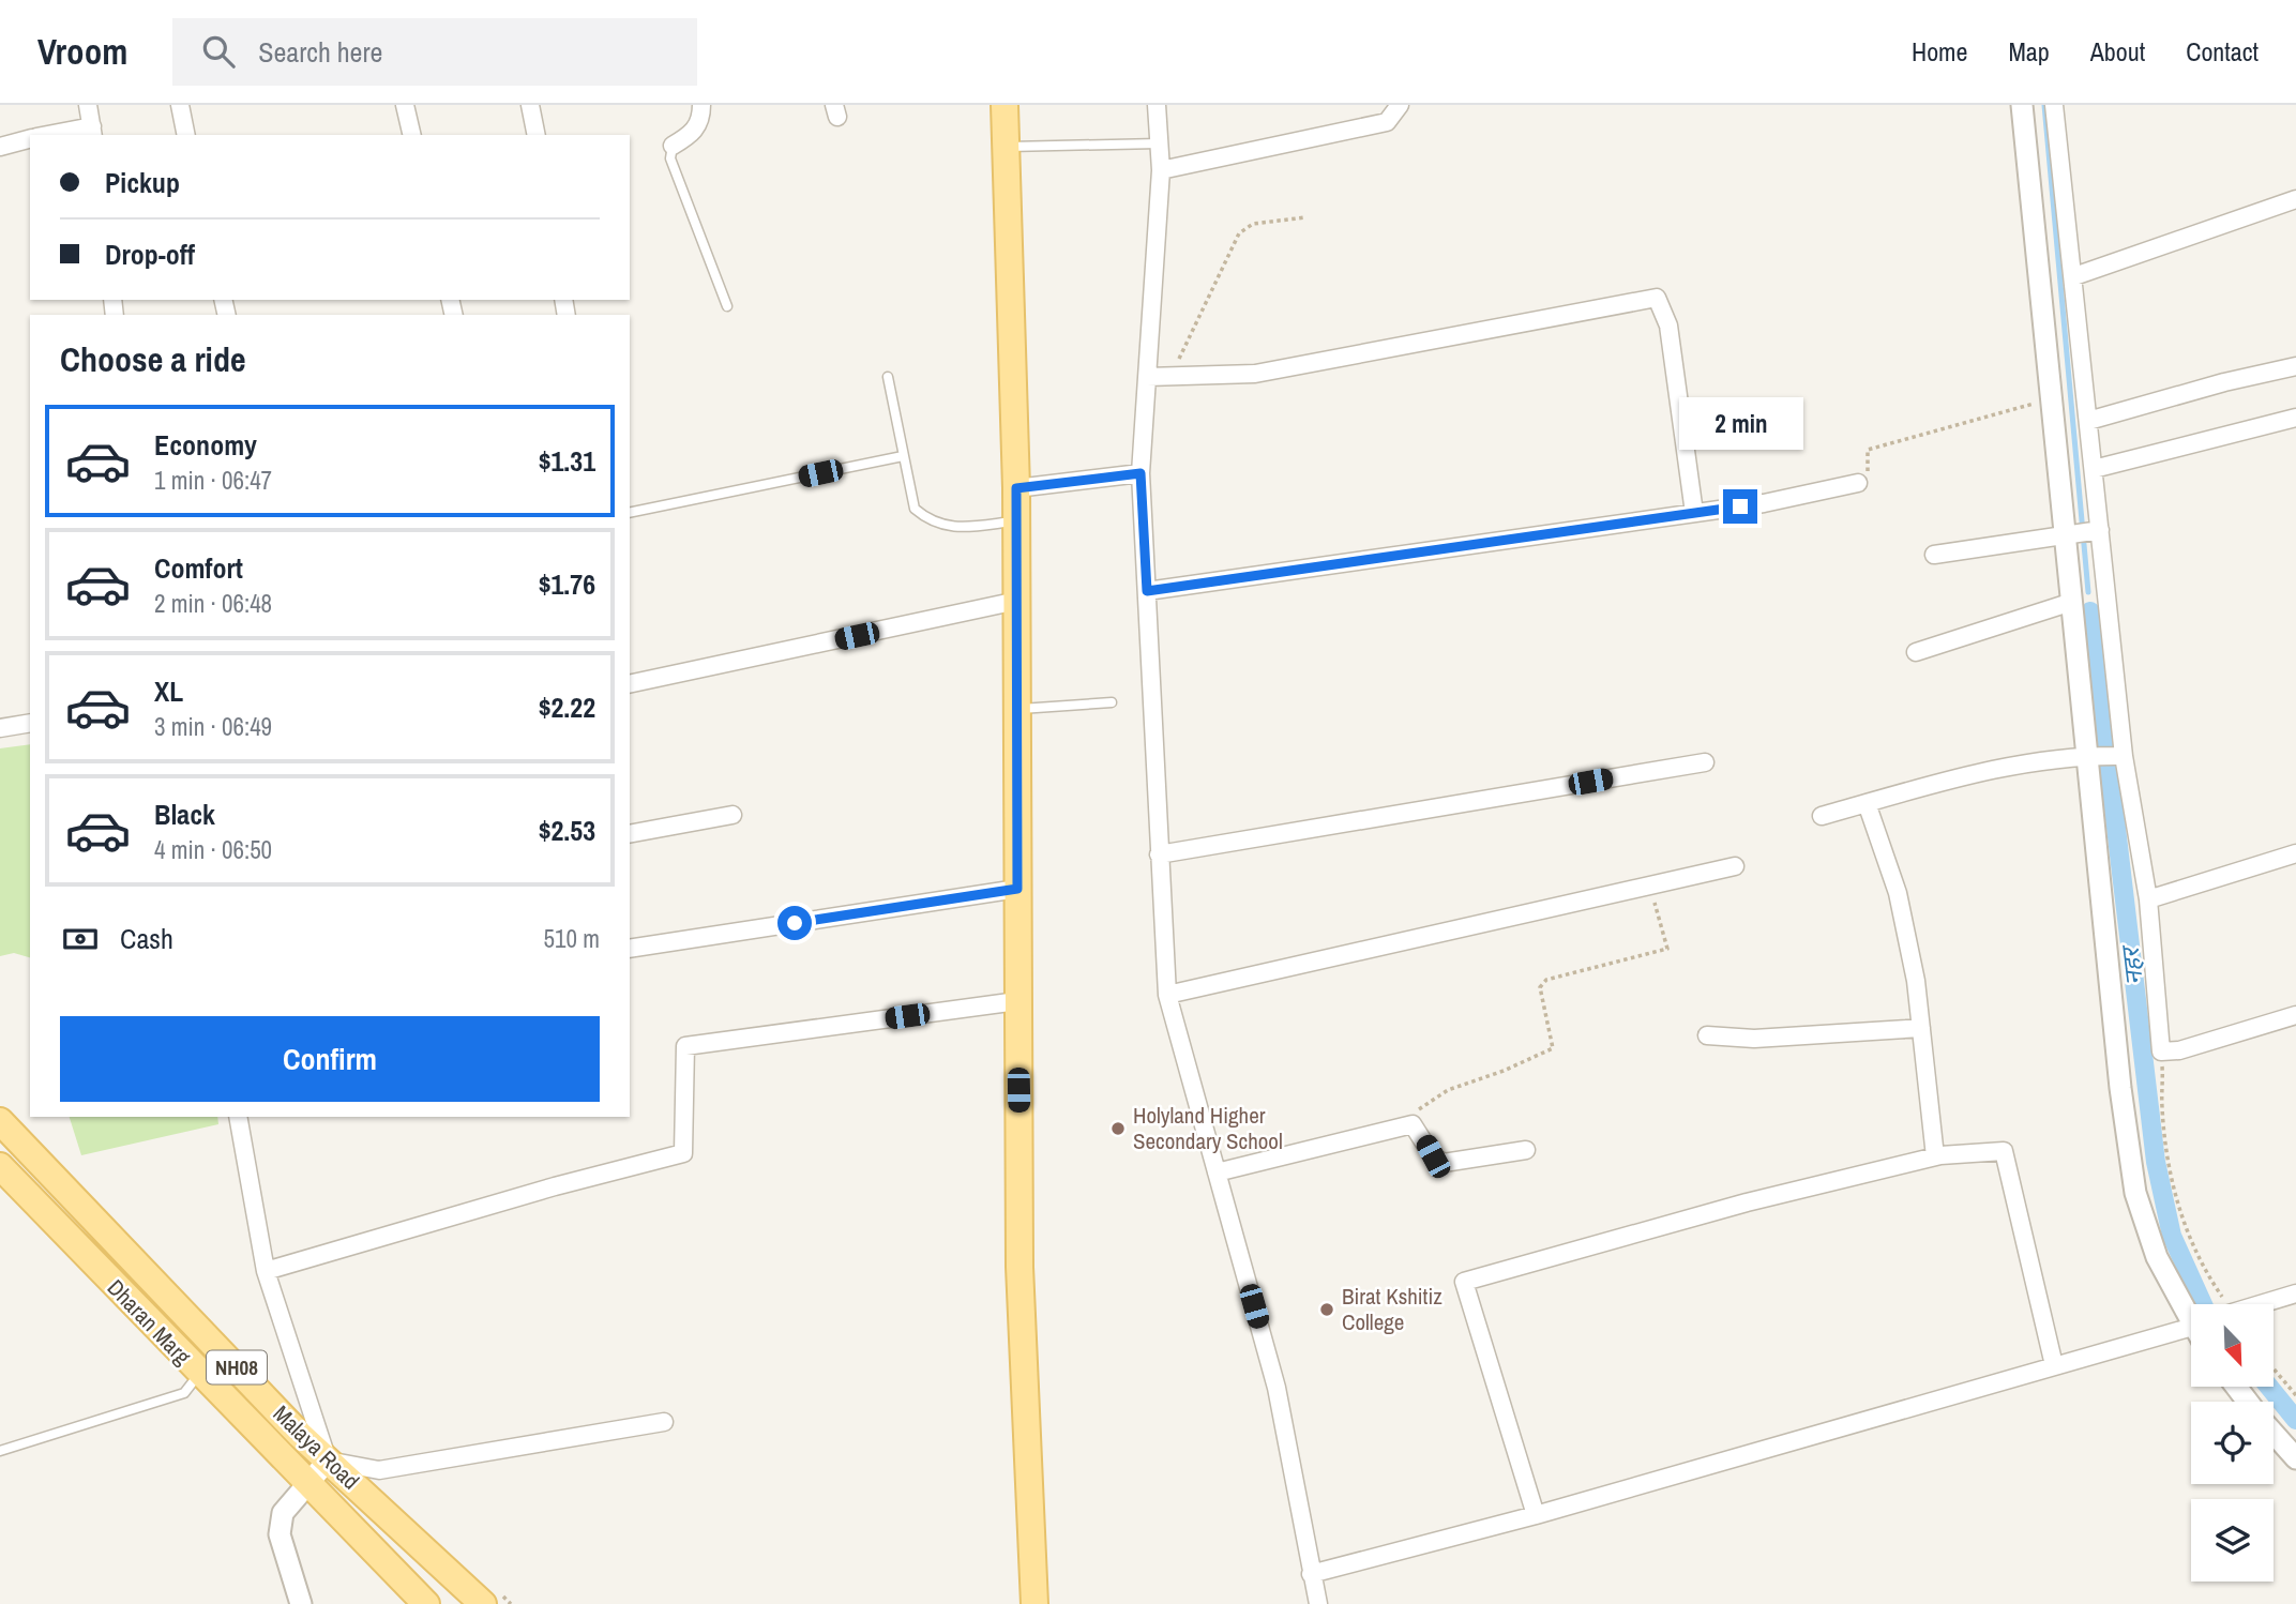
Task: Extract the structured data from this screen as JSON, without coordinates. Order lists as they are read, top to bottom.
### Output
{
  "streets": {
    "main road": ["Dharan Marg", "NH08", "Malaya Road"]
  },
  "water": ["नहर"],
  "places": ["Holyland Higher Secondary School", "Birat Kshitiz College"],
  "north": "bottom right",
  "page": {
    "header": "Vroom",
    "search": "Search here",
    "nav": [
      "Home",
      "Map",
      "About",
      "Contact"
    ],
    "banner": ["Pickup", "Drop-off"],
    "heading": "Choose a ride",
    "bubble": "2 min",
    "list": [
      {
        "name": "Economy",
        "note": "1 min · 06:47",
        "value": "$1.31"
      },
      {
        "name": "Comfort",
        "note": "2 min · 06:48",
        "value": "$1.76"
      },
      {
        "name": "XL",
        "note": "3 min · 06:49",
        "value": "$2.22"
      },
      {
        "name": "Black",
        "note": "4 min · 06:50",
        "value": "$2.53"
      }
    ],
    "pay": ["Cash", "510 m"],
    "buttons": "Confirm"
  }
}
